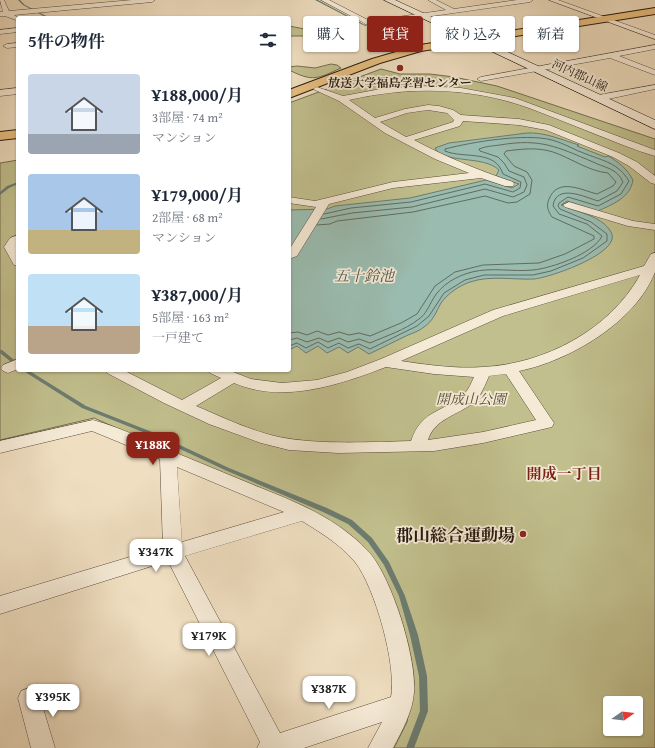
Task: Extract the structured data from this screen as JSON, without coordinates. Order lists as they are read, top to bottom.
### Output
{
  "streets": {
    "main road": ["河内郡山線"]
  },
  "districts": ["開成一丁目"],
  "water": ["五十鈴池"],
  "parks": ["開成山公園"],
  "places": ["放送大学福島学習センター", "郡山総合運動場"],
  "north": "right",
  "page": {
    "chip": [
      "購入",
      "賃貸",
      "絞り込み",
      "新着"
    ],
    "heading": "5件の物件",
    "list": [
      {
        "name": "¥188,000/月",
        "note": "3部屋 · 74 m² · マンション"
      },
      {
        "name": "¥179,000/月",
        "note": "2部屋 · 68 m² · マンション"
      },
      {
        "name": "¥387,000/月",
        "note": "5部屋 · 163 m² · 一戸建て"
      }
    ],
    "price": [
      "¥188K",
      "¥347K",
      "¥179K",
      "¥387K",
      "¥395K"
    ]
  }
}
